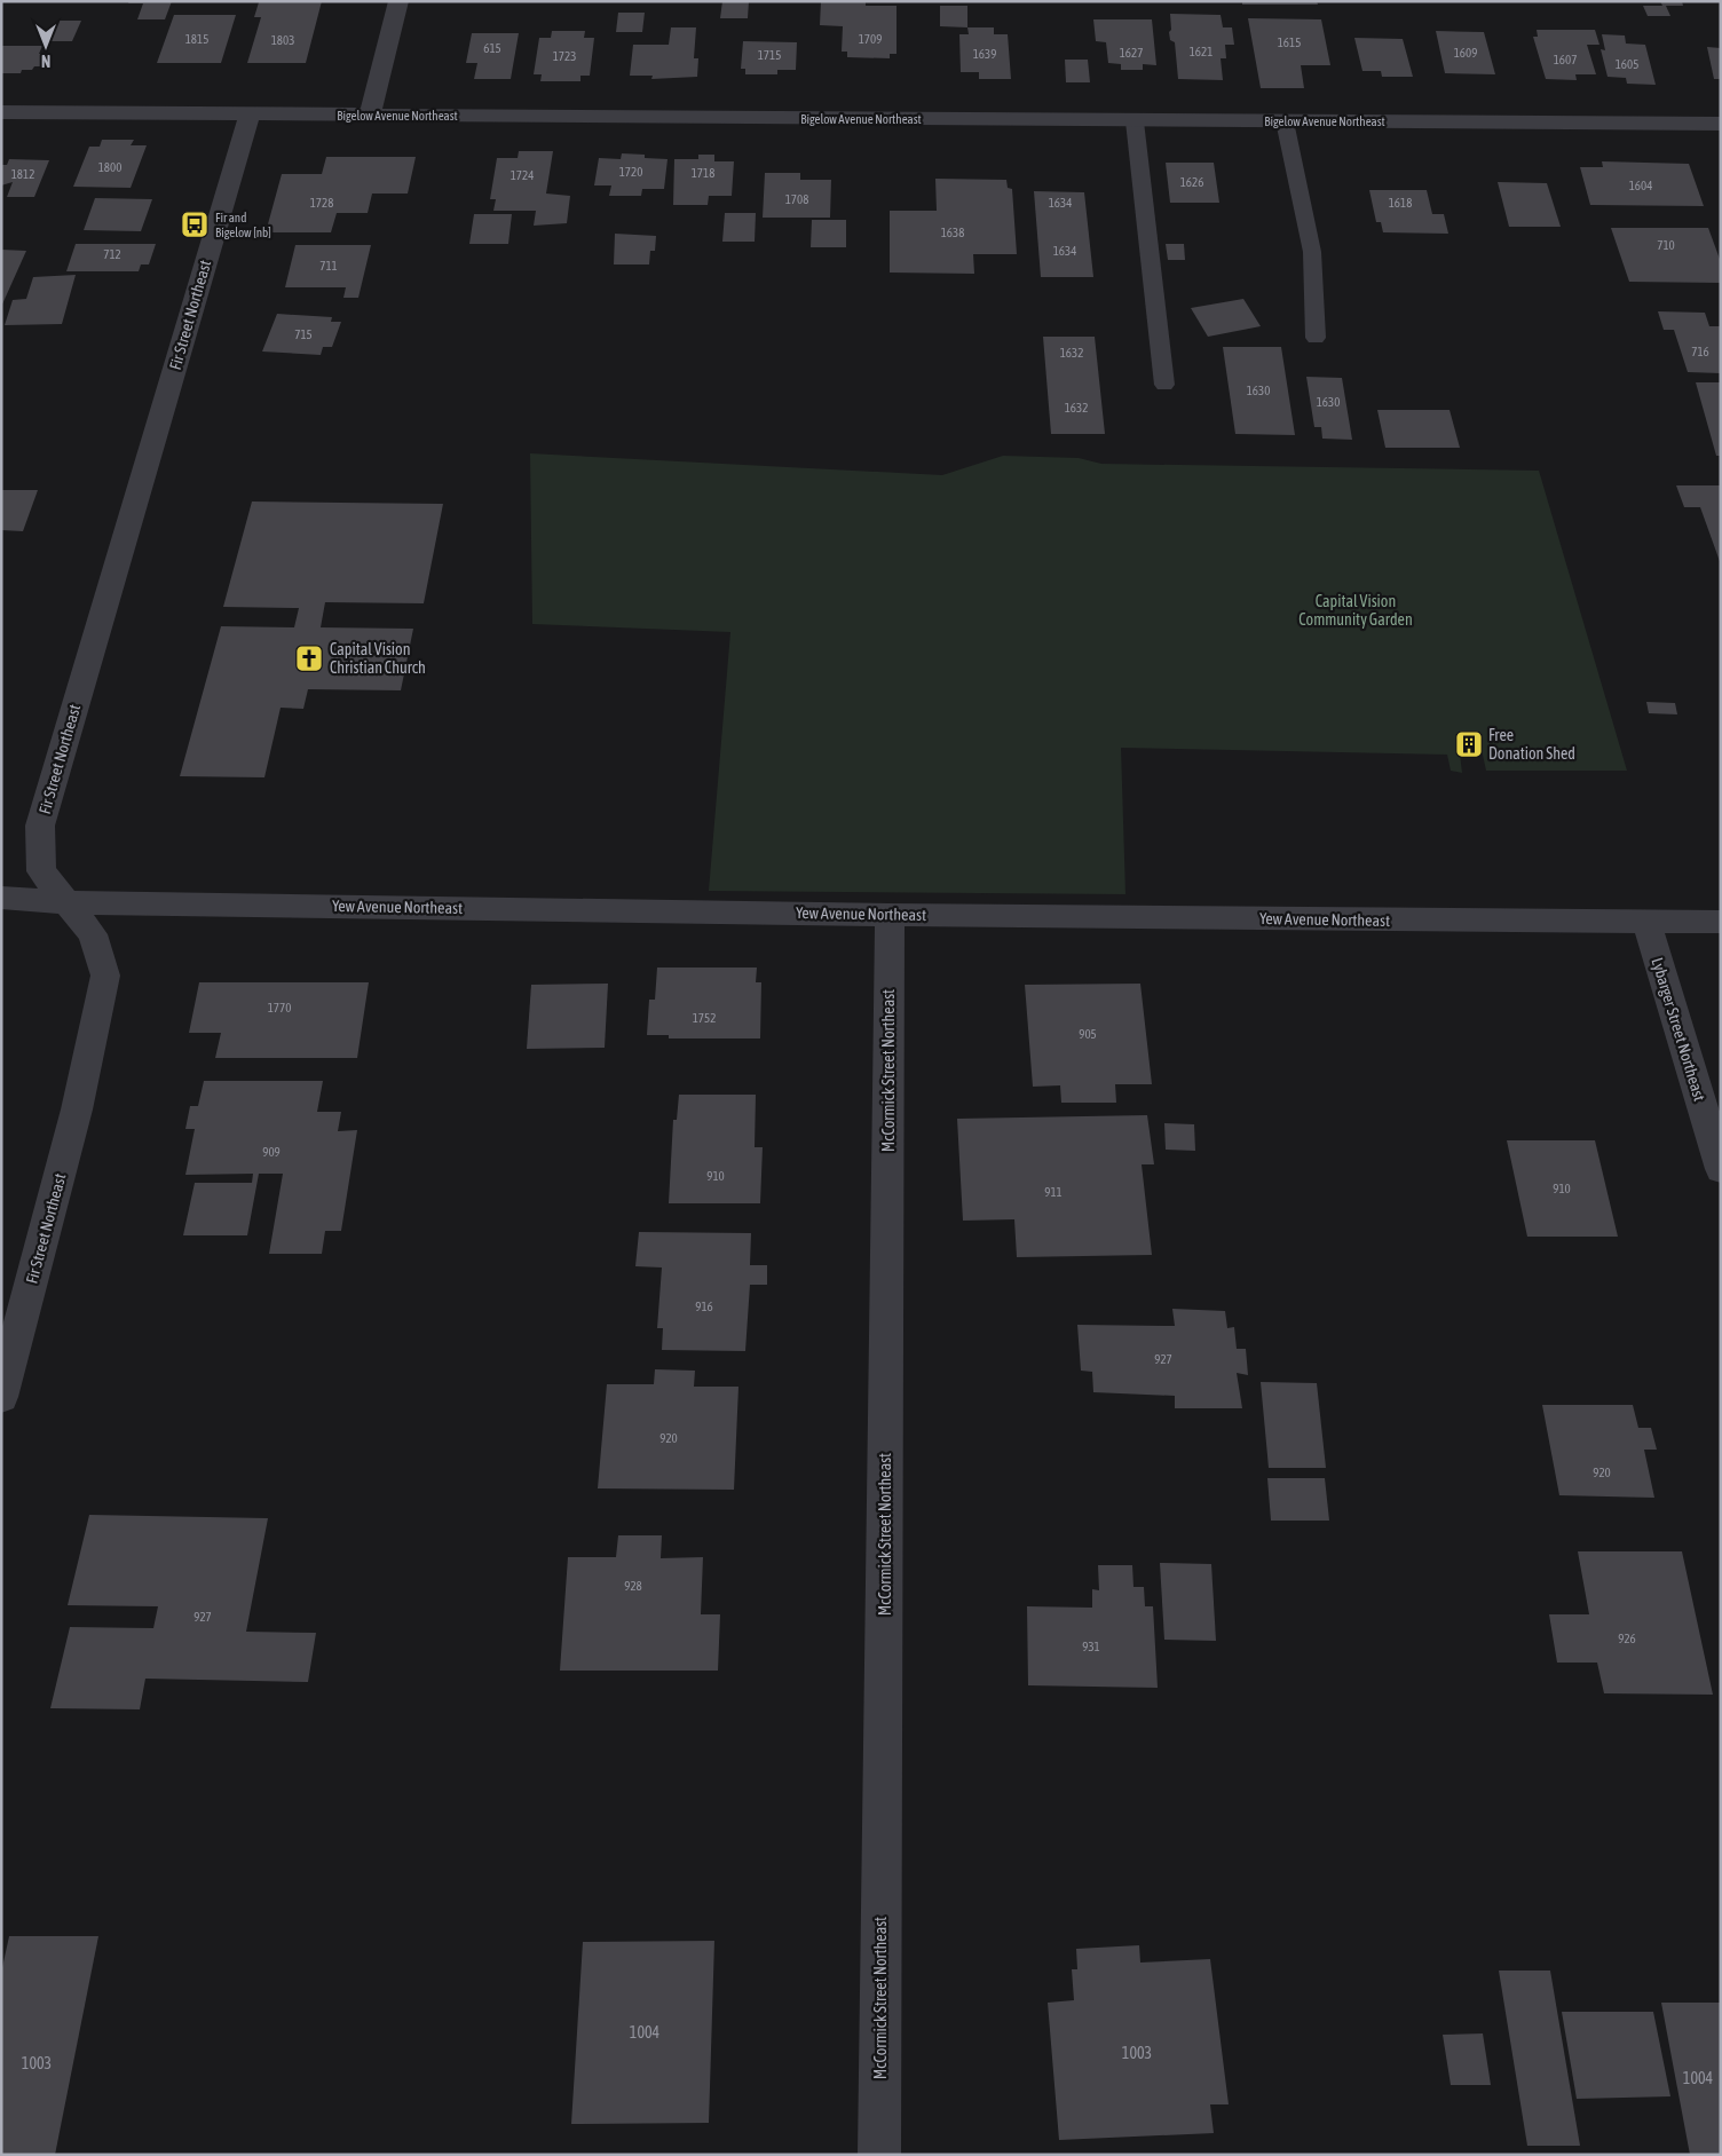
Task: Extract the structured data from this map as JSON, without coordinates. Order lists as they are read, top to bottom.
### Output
{
  "streets": {
    "street": [
      "Bigelow Avenue Northeast",
      "Fir Street Northeast",
      "Yew Avenue Northeast",
      "Lybarger Street Northeast",
      "McCormick Street Northeast"
    ]
  },
  "crossings": [
    ["Bigelow Avenue Northeast", "Fir Street Northeast"],
    ["Fir Street Northeast", "Yew Avenue Northeast"],
    ["Yew Avenue Northeast", "Lybarger Street Northeast"],
    ["Yew Avenue Northeast", "McCormick Street Northeast"]
  ],
  "parks": ["Capital Vision Community Garden"],
  "places": {
    "bus stop": ["Fir and Bigelow [nb]"],
    "church": ["Capital Vision Christian Church"],
    "building": ["Free Donation Shed"]
  },
  "house_numbers": [
    "1815",
    "1709",
    "1803",
    "1615",
    "615",
    "1621",
    "1627",
    "1609",
    "1639",
    "1715",
    "1723",
    "1607",
    "1605",
    "1800",
    "1720",
    "1718",
    "1812",
    "1724",
    "1626",
    "1604",
    "1708",
    "1728",
    "1634",
    "1618",
    "1638",
    "710",
    "1634",
    "712",
    "711",
    "715",
    "716",
    "1632",
    "1630",
    "1630",
    "1632",
    "1770",
    "1752",
    "905",
    "909",
    "910",
    "910",
    "911",
    "916",
    "927",
    "920",
    "920",
    "928",
    "927",
    "926",
    "931",
    "1004",
    "1003",
    "1003",
    "1004"
  ],
  "north": "bottom"
}
